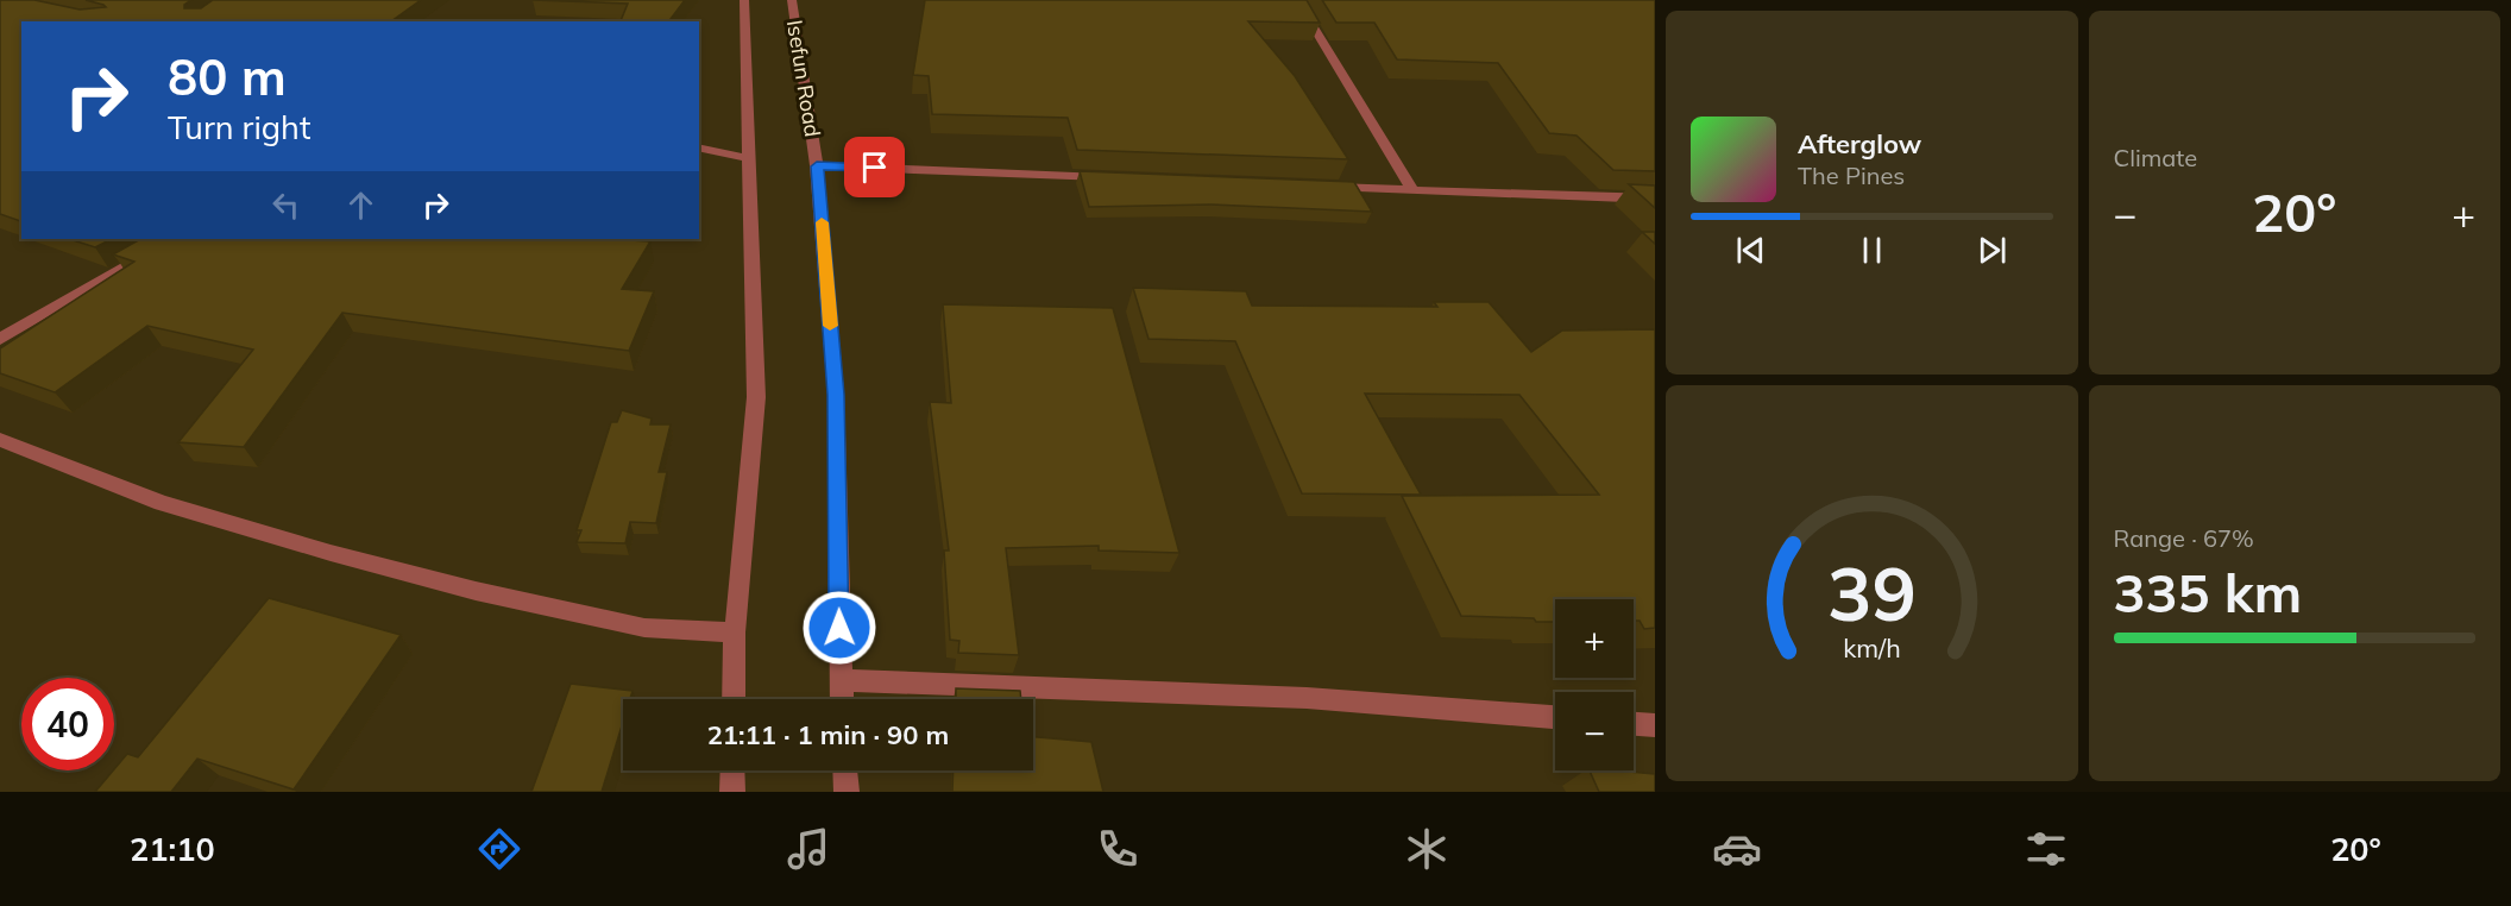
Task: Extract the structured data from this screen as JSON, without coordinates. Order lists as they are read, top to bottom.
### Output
{
  "streets": {
    "street": ["Isefun Road"]
  },
  "page": {
    "tile": [
      "Climate",
      ["Range · 67%", "335 km"]
    ],
    "turn": ["80 m", "Turn right"],
    "song": ["Afterglow", "The Pines"],
    "heat": ["−", "20°", "+"],
    "map_buttons": ["+", "−"],
    "limit": "40",
    "trip": "21:11 · 1 min · 90 m",
    "tabs": ["21:10", "20°"],
    "gauge": ["39", "km/h"]
  }
}
